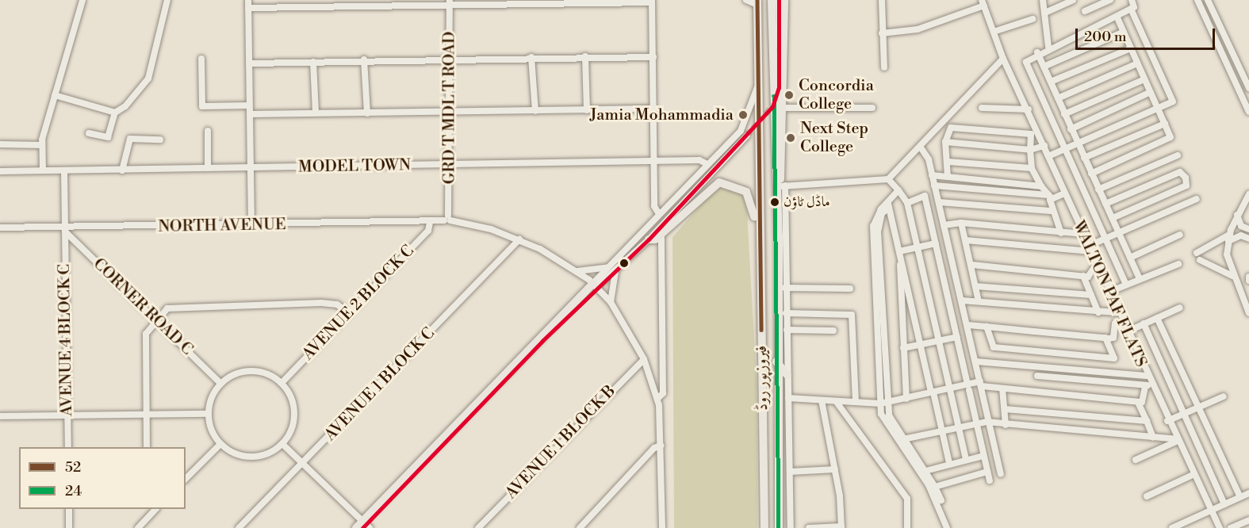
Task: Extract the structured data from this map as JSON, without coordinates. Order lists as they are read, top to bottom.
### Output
{
  "streets": {
    "main road": ["فیروزپور روڈ"],
    "street": [
      "GRD T MDL T ROAD",
      "MODEL TOWN",
      "NORTH AVENUE",
      "WALTON PAF FLATS",
      "AVENUE 2 BLOCK C",
      "CORNER ROAD C",
      "AVENUE 4 BLOCK C",
      "AVENUE 1 BLOCK C",
      "AVENUE 1 BLOCK B"
    ]
  },
  "crossings": [
    ["GRD T MDL T ROAD", "MODEL TOWN"],
    ["GRD T MDL T ROAD", "NORTH AVENUE"],
    ["MODEL TOWN", "AVENUE 4 BLOCK C"],
    ["NORTH AVENUE", "AVENUE 2 BLOCK C"],
    ["NORTH AVENUE", "CORNER ROAD C"],
    ["NORTH AVENUE", "AVENUE 4 BLOCK C"],
    ["AVENUE 2 BLOCK C", "CORNER ROAD C"],
    ["CORNER ROAD C", "AVENUE 4 BLOCK C"]
  ],
  "places": [
    "Concordia College",
    "Jamia Mohammadia",
    "Next Step College",
    "ماڈل ٹاؤن"
  ],
  "lines": ["transit line 52", "transit line 24"],
  "legend": ["52", "24"],
  "scale_bar": "200 m"
}
